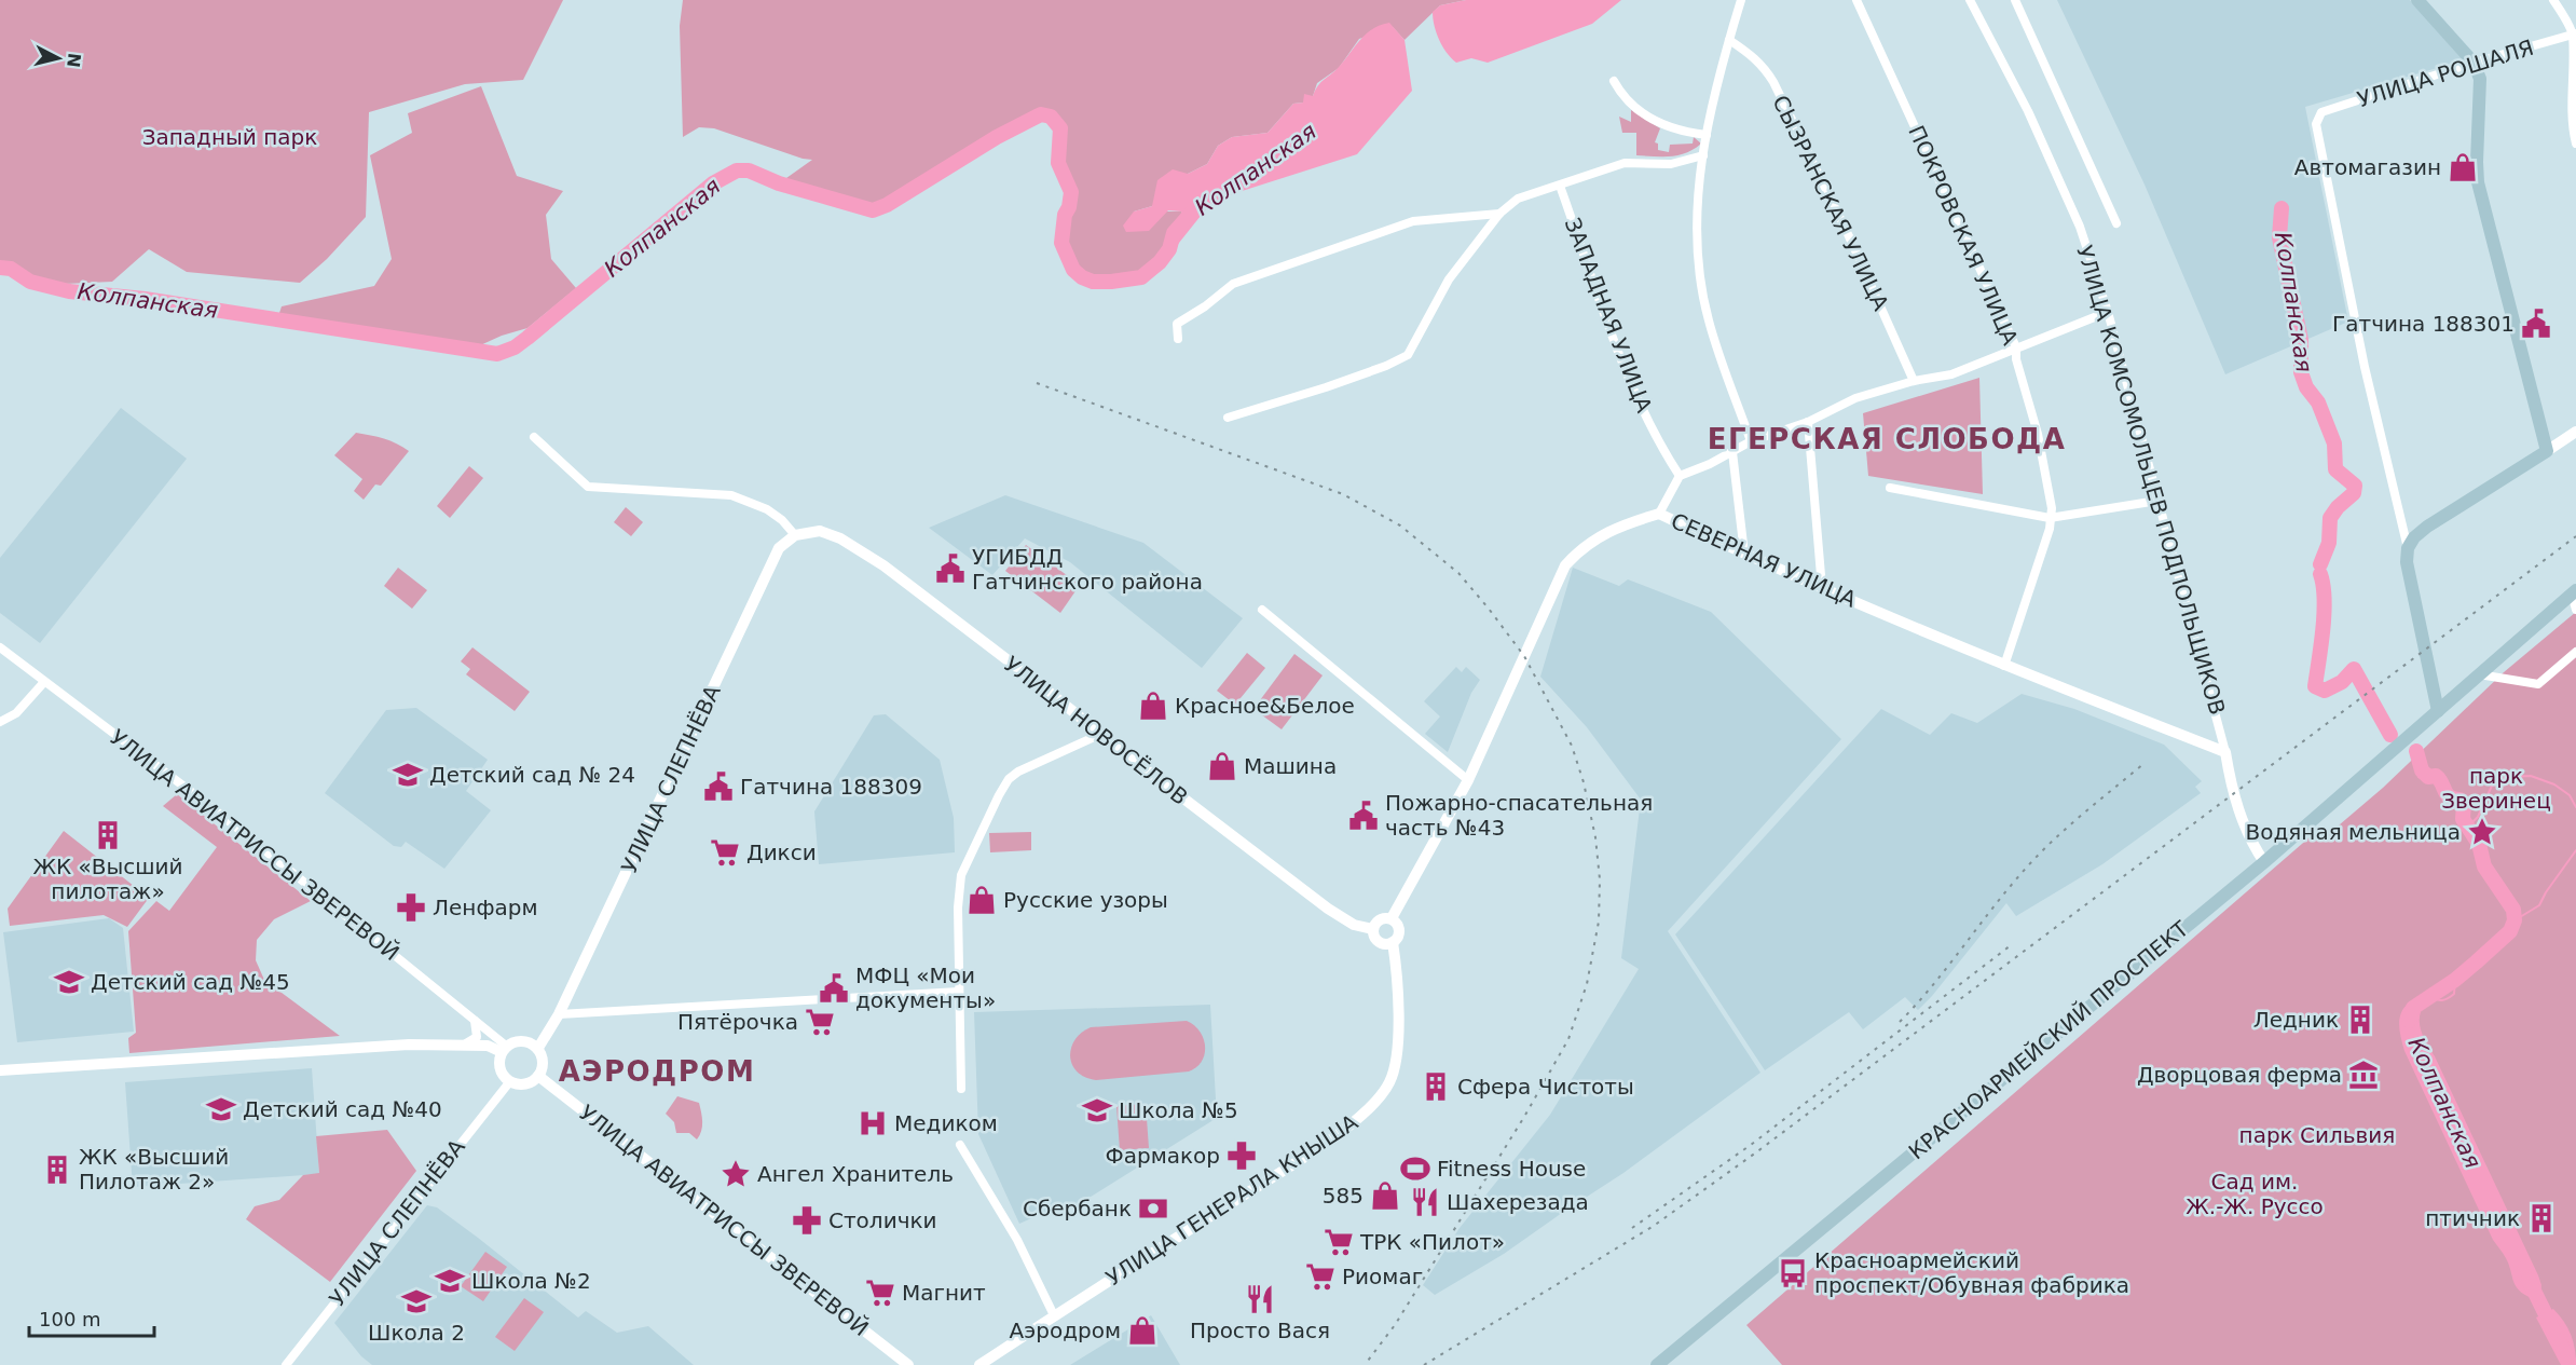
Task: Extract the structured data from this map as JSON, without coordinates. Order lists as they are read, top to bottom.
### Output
{
  "streets": {
    "main road": ["КРАСНОАРМЕЙСКИЙ ПРОСПЕКТ"],
    "street": [
      "УЛИЦА РОШАЛЯ",
      "СЫЗРАНСКАЯ УЛИЦА",
      "ПОКРОВСКАЯ УЛИЦА",
      "ЗАПАДНАЯ УЛИЦА",
      "УЛИЦА КОМСОМОЛЬЦЕВ ПОДПОЛЬЩИКОВ",
      "СЕВЕРНАЯ УЛИЦА",
      "УЛИЦА НОВОСЁЛОВ",
      "УЛИЦА СЛЕПНЁВА",
      "УЛИЦА АВИАТРИССЫ ЗВЕРЕВОЙ",
      "УЛИЦА ГЕНЕРАЛА КНЫША"
    ]
  },
  "crossings": [
    ["ПОКРОВСКАЯ УЛИЦА", "СЕВЕРНАЯ УЛИЦА"],
    ["УЛИЦА КОМСОМОЛЬЦЕВ ПОДПОЛЬЩИКОВ", "СЕВЕРНАЯ УЛИЦА"],
    ["СЕВЕРНАЯ УЛИЦА", "УЛИЦА НОВОСЁЛОВ"],
    ["СЕВЕРНАЯ УЛИЦА", "УЛИЦА ГЕНЕРАЛА КНЫША"],
    ["УЛИЦА НОВОСЁЛОВ", "УЛИЦА СЛЕПНЁВА"],
    ["УЛИЦА НОВОСЁЛОВ", "УЛИЦА ГЕНЕРАЛА КНЫША"],
    ["УЛИЦА СЛЕПНЁВА", "УЛИЦА АВИАТРИССЫ ЗВЕРЕВОЙ"]
  ],
  "districts": ["ЕГЕРСКАЯ СЛОБОДА", "АЭРОДРОМ"],
  "water": ["Колпанская"],
  "parks": [
    "Западный парк",
    "парк Зверинец",
    "парк Сильвия",
    "Сад им. Ж.-Ж. Руссо"
  ],
  "places": {
    "shop": [
      "Автомагазин",
      "Красное&Белое",
      "Машина",
      "Русские узоры",
      "585",
      "Аэродром"
    ],
    "public building": [
      "Гатчина 188301",
      "УГИБДД Гатчинского района",
      "Гатчина 188309",
      "Пожарно-спасательная часть №43",
      "МФЦ «Мои документы»"
    ],
    "school or university": [
      "Детский сад № 24",
      "Детский сад №45",
      "Детский сад №40",
      "Школа №5",
      "Школа №2",
      "Школа 2"
    ],
    "place": ["Водяная мельница", "Ангел Хранитель"],
    "building": [
      "ЖК «Высший пилотаж»",
      "Ледник",
      "Сфера Чистоты",
      "ЖК «Высший Пилотаж 2»",
      "птичник"
    ],
    "supermarket": [
      "Дикси",
      "Пятёрочка",
      "ТРК «Пилот»",
      "Риомаг",
      "Магнит"
    ],
    "pharmacy": ["Ленфарм", "Фармакор", "Столички"],
    "museum": ["Дворцовая ферма"],
    "hospital": ["Медиком"],
    "sports": ["Fitness House"],
    "restaurant": ["Шахерезада", "Просто Вася"],
    "bank": ["Сбербанк"],
    "bus stop": ["Красноармейский проспект/Обувная фабрика"]
  },
  "scale_bar": "100 m",
  "north": "right"
}
